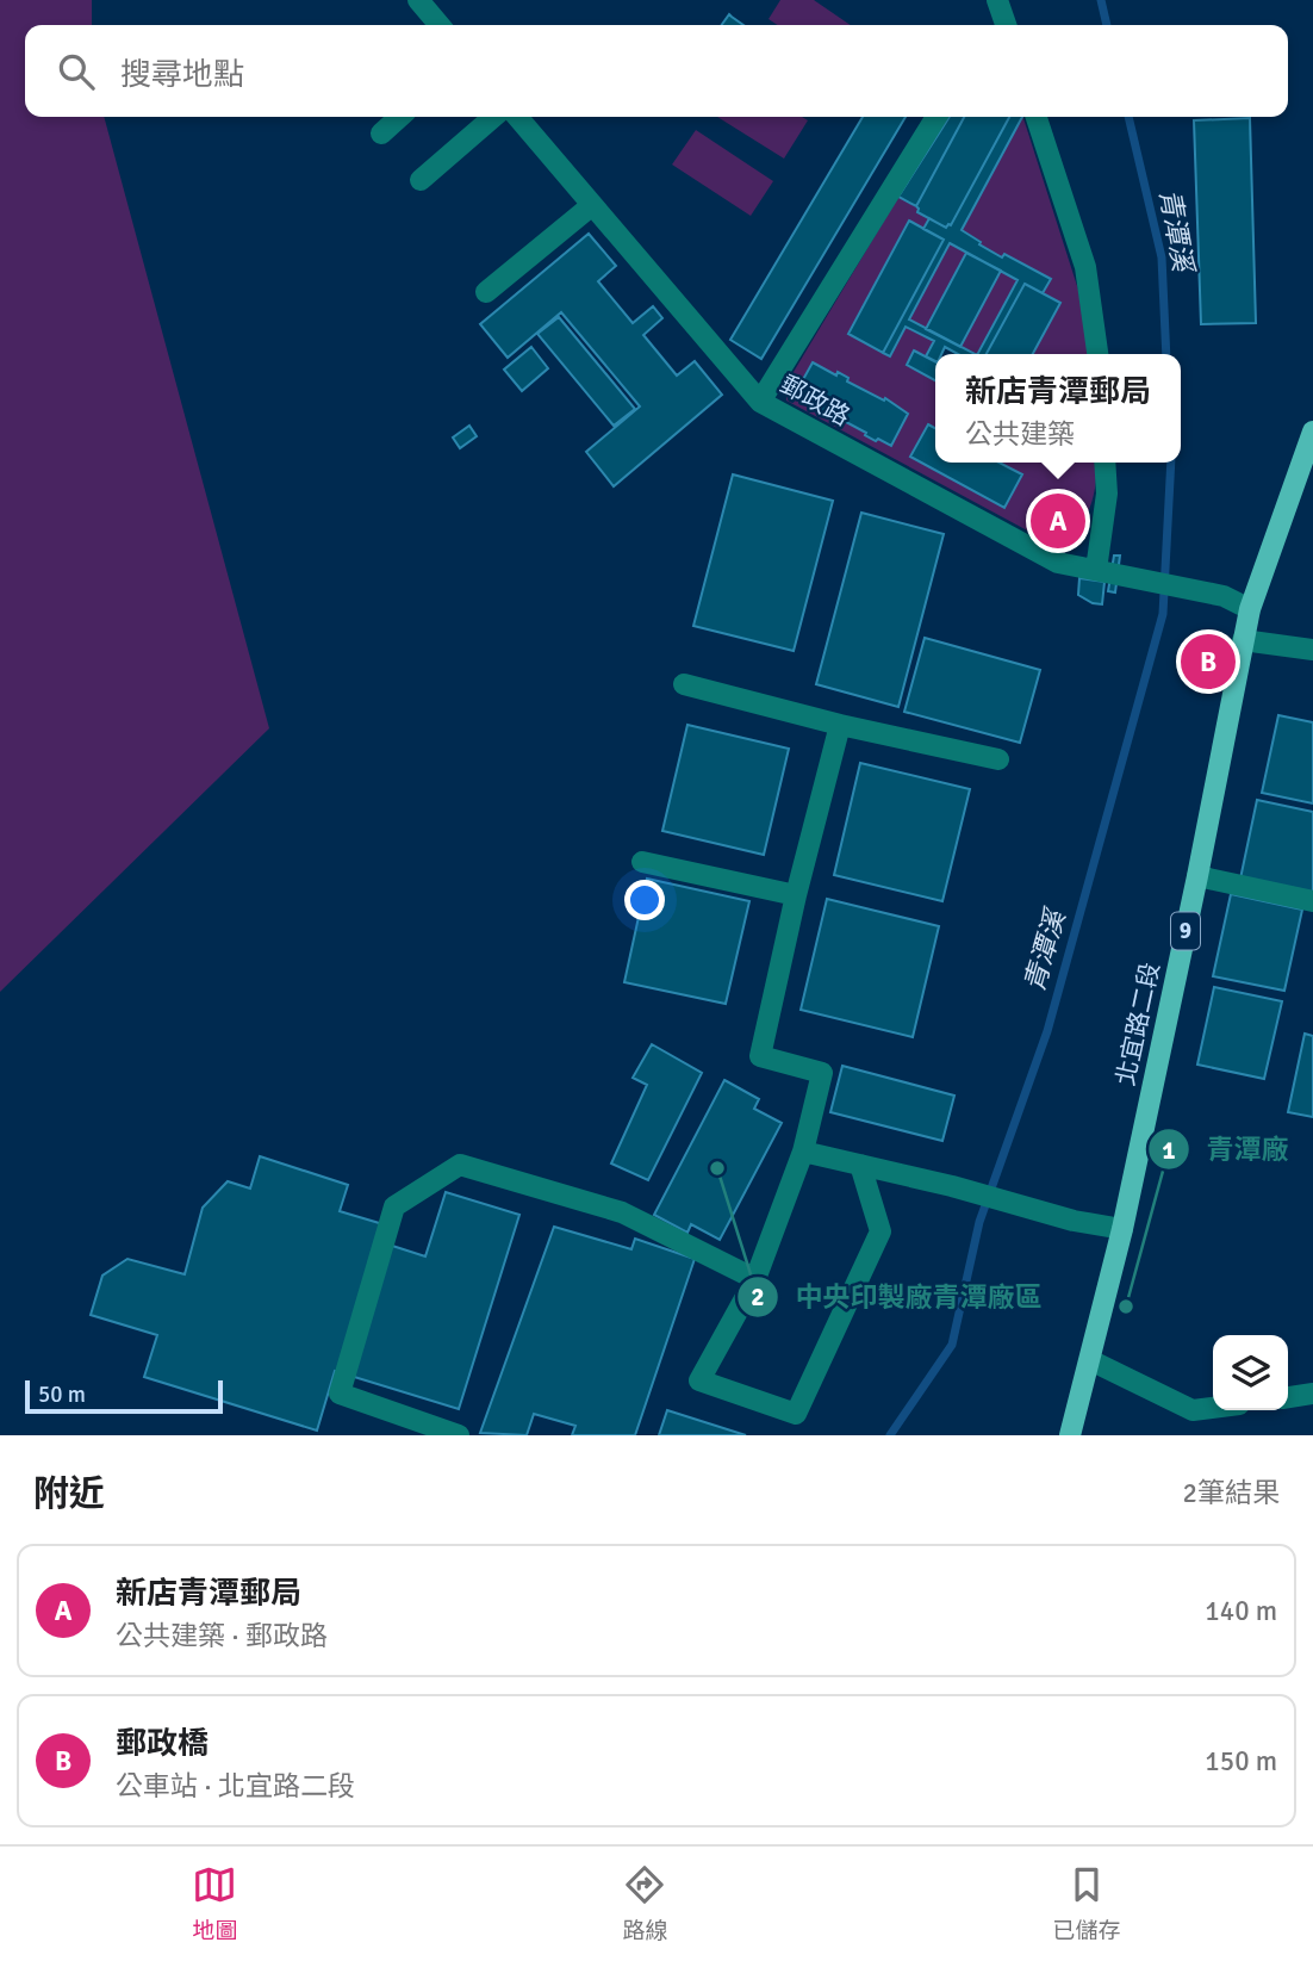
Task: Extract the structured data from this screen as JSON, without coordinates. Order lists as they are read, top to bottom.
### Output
{
  "streets": {
    "main road": ["9", "北宜路二段"],
    "street": ["郵政路"]
  },
  "crossings": [
    ["郵政路", "北宜路二段"]
  ],
  "water": ["青潭溪"],
  "places": ["中央印製廠青潭廠區", "青潭廠"],
  "scale_bar": "50 m",
  "page": {
    "search": "搜尋地點",
    "popup": ["新店青潭郵局", "公共建築"],
    "pins": ["A", "B"],
    "scale": "50 m",
    "heading": ["附近", "2筆結果"],
    "list": [
      {
        "mark": "A",
        "name": "新店青潭郵局",
        "note": "公共建築 · 郵政路",
        "value": "140 m"
      },
      {
        "mark": "B",
        "name": "郵政橋",
        "note": "公車站 · 北宜路二段",
        "value": "150 m"
      }
    ],
    "nav": ["地圖", "路線", "已儲存"]
  }
}
